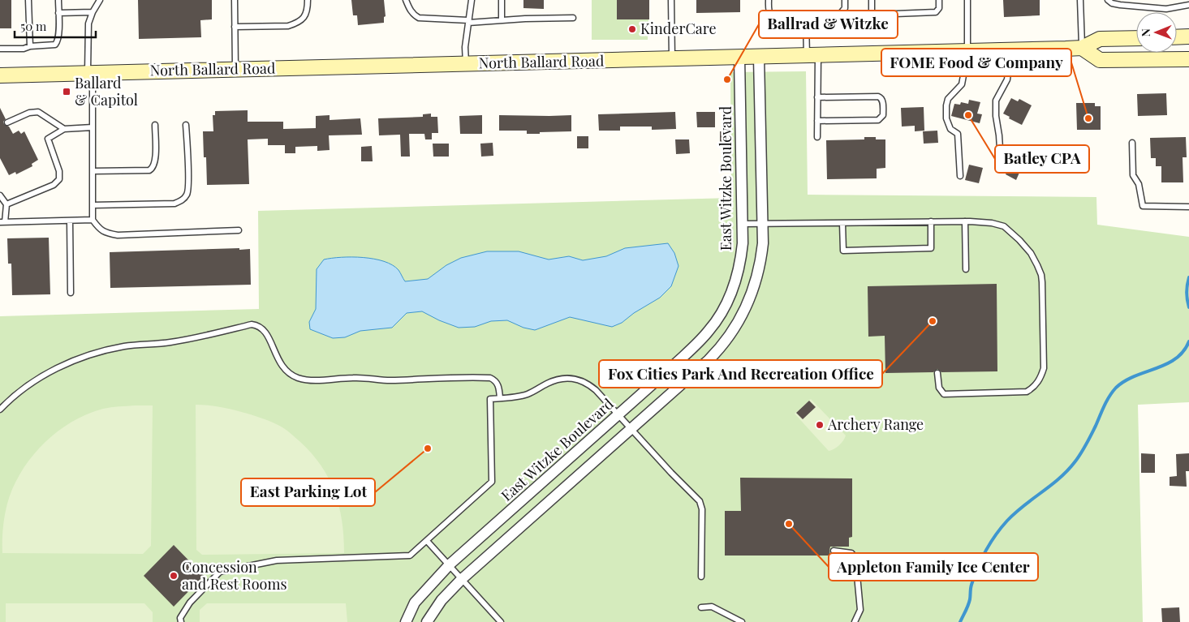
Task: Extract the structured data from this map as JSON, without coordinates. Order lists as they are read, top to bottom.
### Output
{
  "streets": {
    "main road": ["North Ballard Road"],
    "street": ["East Witzke Boulevard"]
  },
  "crossings": [
    ["North Ballard Road", "East Witzke Boulevard"]
  ],
  "places": {
    "other": [
      "KinderCare",
      "Ballrad & Witzke",
      "Batley CPA",
      "FOME Food & Company",
      "Fox Cities Park And Recreation Office",
      "Archery Range",
      "East Parking Lot",
      "Appleton Family Ice Center",
      "Concession and Rest Rooms"
    ],
    "transit": ["Ballard & Capitol"]
  },
  "scale_bar": "50 m",
  "north": "left"
}
